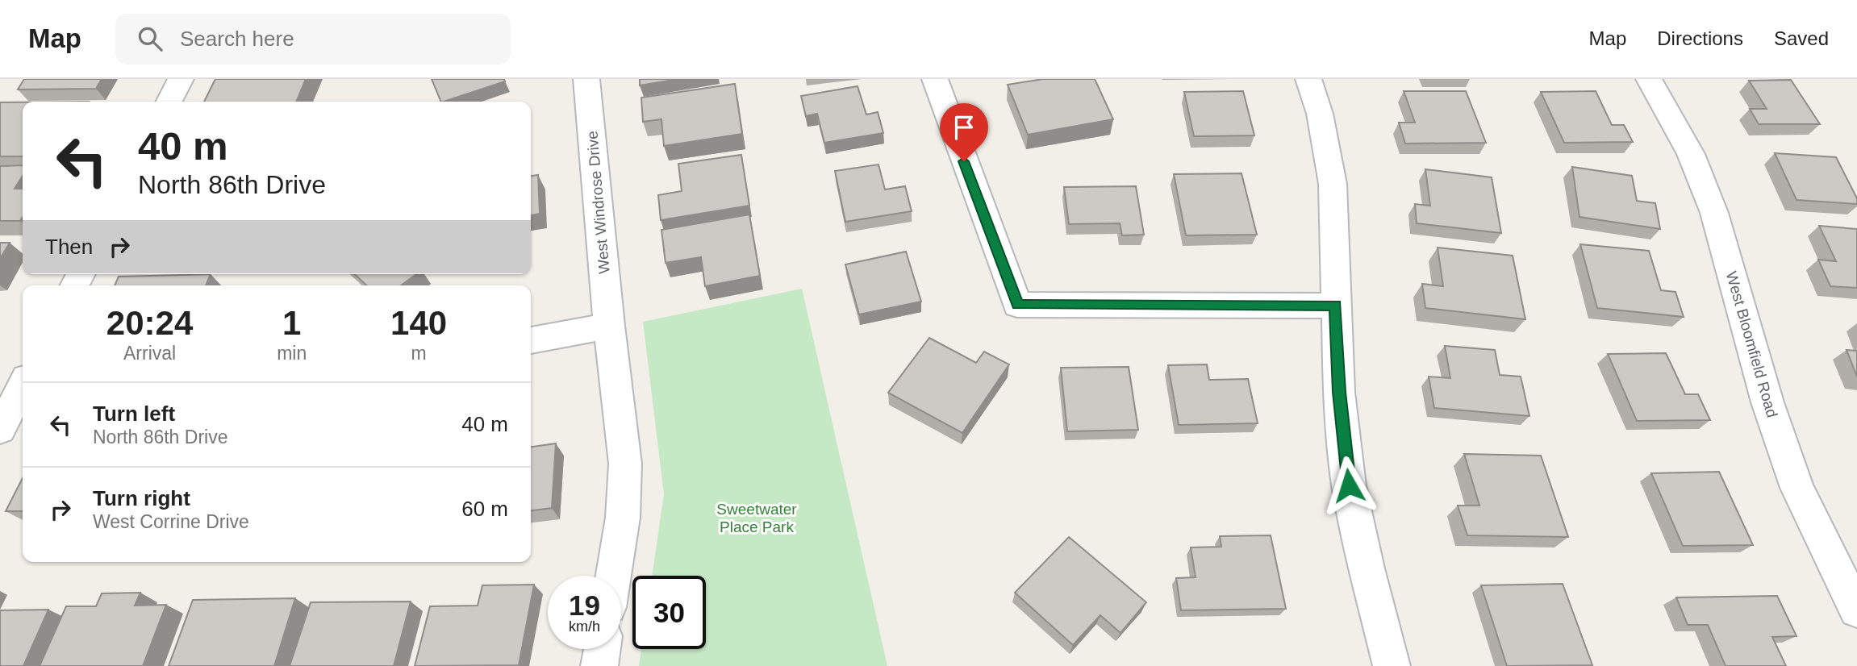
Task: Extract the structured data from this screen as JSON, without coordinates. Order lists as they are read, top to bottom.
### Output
{
  "streets": {
    "street": ["West Windrose Drive", "West Bloomfield Road"]
  },
  "parks": ["Sweetwater Place Park"],
  "page": {
    "header": "Map",
    "search": "Search here",
    "nav": ["Map", "Directions", "Saved"],
    "turn": ["40 m", "North 86th Drive"],
    "then": "Then",
    "eta": [
      "20:24",
      "Arrival",
      "1",
      "min",
      "140",
      "m"
    ],
    "list": [
      {
        "name": "Turn left",
        "note": "North 86th Drive",
        "value": "40 m"
      },
      {
        "name": "Turn right",
        "note": "West Corrine Drive",
        "value": "60 m"
      }
    ],
    "speed": "19 km/h",
    "limit": "30"
  }
}
